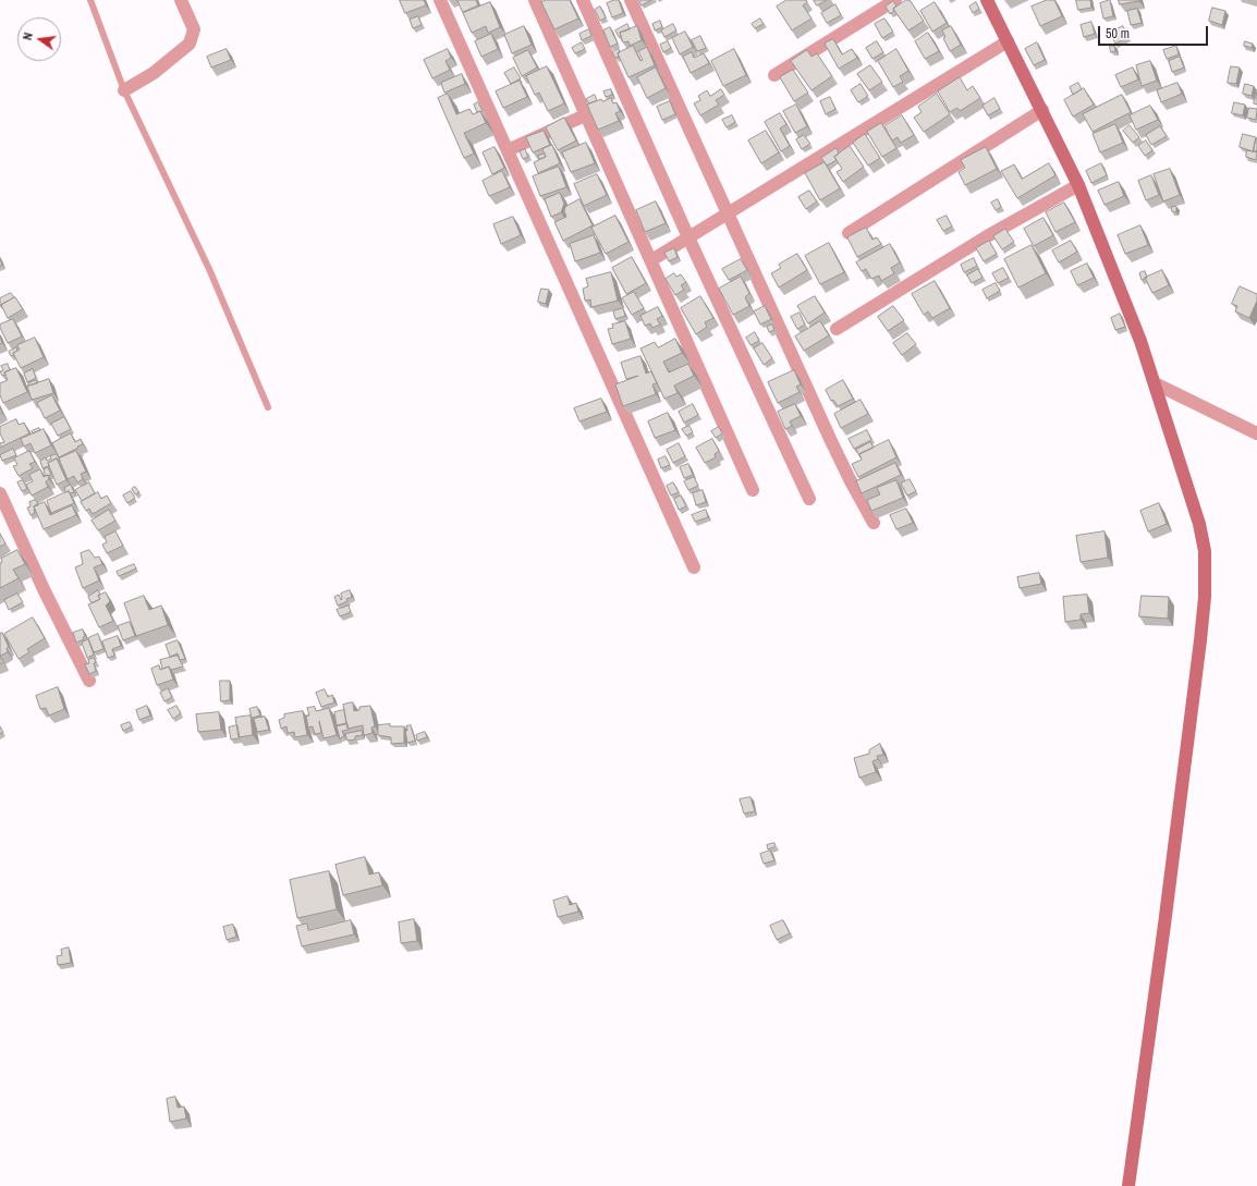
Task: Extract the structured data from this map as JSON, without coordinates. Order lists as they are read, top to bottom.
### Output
{
  "scale_bar": "50 m",
  "north": "left"
}
